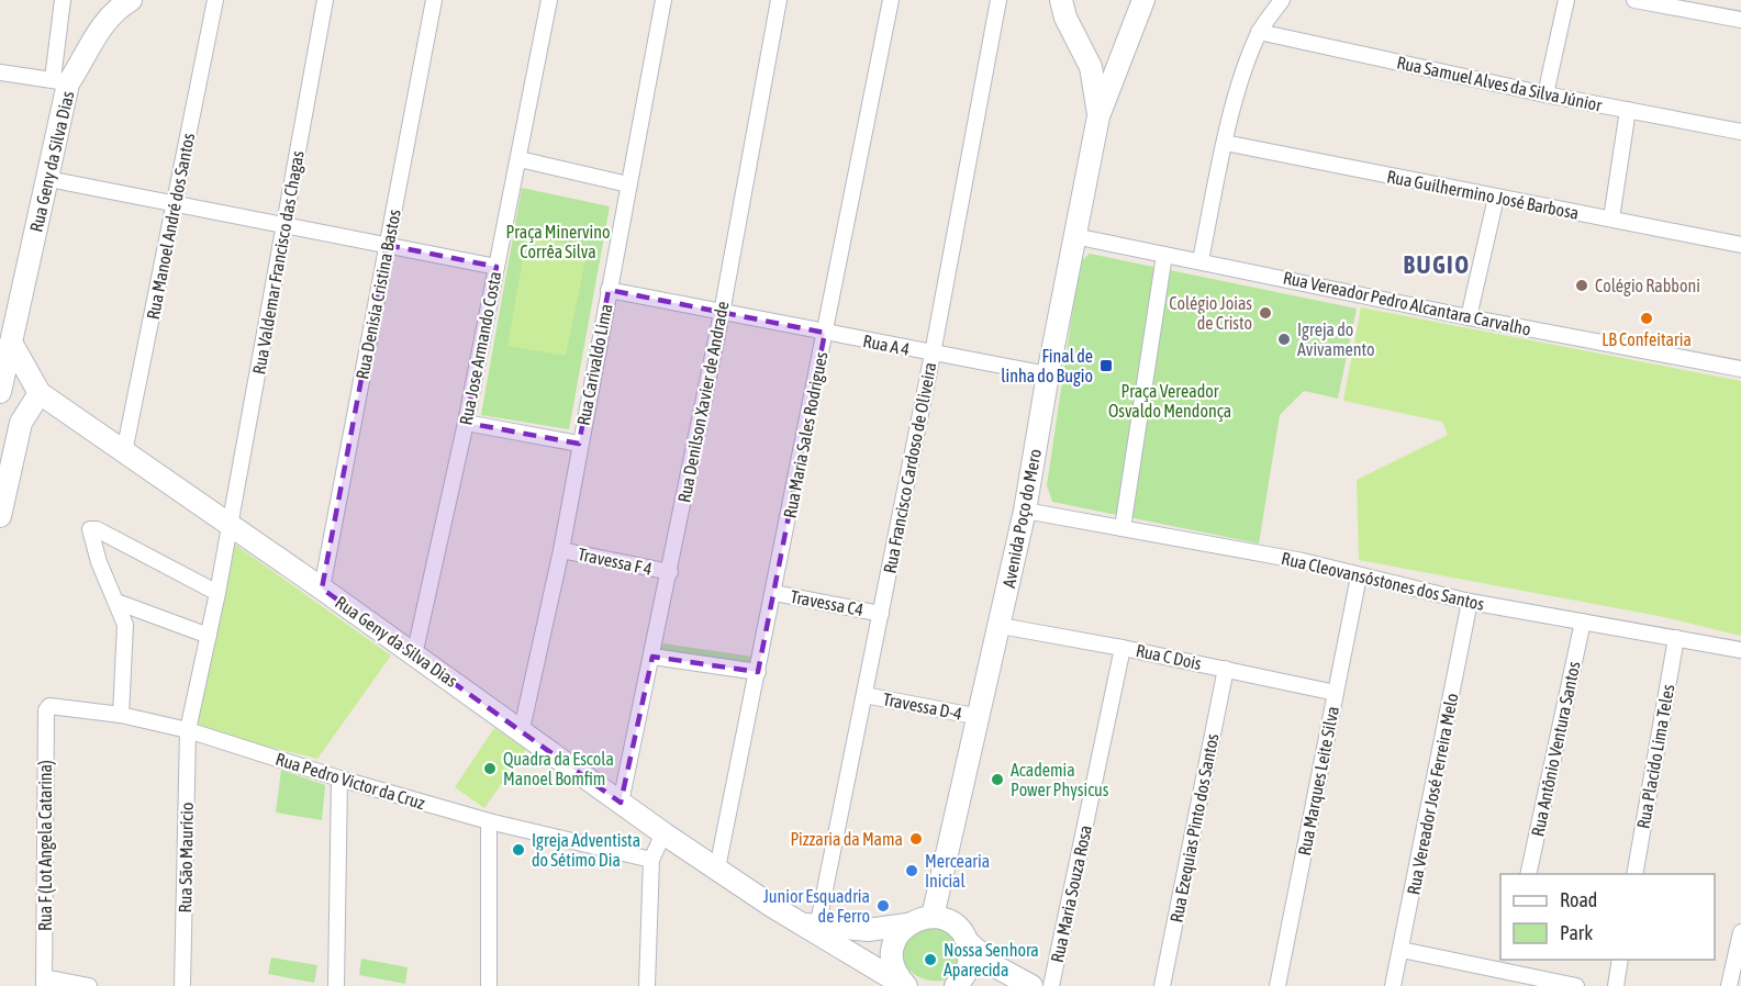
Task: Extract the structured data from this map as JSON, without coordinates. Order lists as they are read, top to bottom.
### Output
{
  "streets": {
    "main road": ["Rua Geny da Silva Dias", "Avenida Poço do Mero"],
    "street": [
      "Rua Samuel Alves da Silva Júnior",
      "Rua Guilhermino José Barbosa",
      "Rua Manoel André dos Santos",
      "Rua Valdemar Francisco das Chagas",
      "Rua Denisia Cristina Bastos",
      "Rua Vereador Pedro Alcantara Carvalho",
      "Rua A 4",
      "Rua Jose Armando Costa",
      "Rua Carivaldo Lima",
      "Rua Denilson Xavier de Andrade",
      "Rua Maria Sales Rodrigues",
      "Rua Francisco Cardoso de Oliveira",
      "Travessa F 4",
      "Rua Cleovansóstones dos Santos",
      "Travessa C4",
      "Rua C Dois",
      "Travessa D-4",
      "Rua Antônio Ventura Santos",
      "Rua Placido Lima Teles",
      "Rua Pedro Victor da Cruz",
      "Rua Marques Leite Silva",
      "Rua Vereador José Ferreira Melo",
      "Rua Ezequias Pinto dos Santos",
      "Rua F (Lot Angela Catarina)",
      "Rua São Maurício",
      "Rua Maria Souza Rosa"
    ]
  },
  "crossings": [
    ["Rua Geny da Silva Dias", "Rua Manoel André dos Santos"],
    ["Rua Geny da Silva Dias", "Rua Valdemar Francisco das Chagas"],
    ["Rua Geny da Silva Dias", "Rua Denisia Cristina Bastos"],
    ["Rua Geny da Silva Dias", "Rua Jose Armando Costa"],
    ["Rua Geny da Silva Dias", "Rua Carivaldo Lima"],
    ["Rua Geny da Silva Dias", "Rua Denilson Xavier de Andrade"],
    ["Rua Geny da Silva Dias", "Rua Maria Sales Rodrigues"],
    ["Rua Geny da Silva Dias", "Rua Francisco Cardoso de Oliveira"],
    ["Rua Geny da Silva Dias", "Avenida Poço do Mero"],
    ["Rua Valdemar Francisco das Chagas", "Rua São Maurício"],
    ["Rua Vereador Pedro Alcantara Carvalho", "Avenida Poço do Mero"],
    ["Rua A 4", "Rua Carivaldo Lima"],
    ["Rua A 4", "Rua Denilson Xavier de Andrade"],
    ["Rua A 4", "Rua Maria Sales Rodrigues"],
    ["Rua A 4", "Rua Francisco Cardoso de Oliveira"],
    ["Rua A 4", "Avenida Poço do Mero"],
    ["Rua Carivaldo Lima", "Travessa F 4"],
    ["Rua Denilson Xavier de Andrade", "Travessa F 4"],
    ["Rua Maria Sales Rodrigues", "Travessa C4"],
    ["Rua Francisco Cardoso de Oliveira", "Travessa C4"],
    ["Rua Francisco Cardoso de Oliveira", "Travessa D-4"],
    ["Avenida Poço do Mero", "Rua Cleovansóstones dos Santos"],
    ["Avenida Poço do Mero", "Rua C Dois"],
    ["Avenida Poço do Mero", "Travessa D-4"],
    ["Rua Cleovansóstones dos Santos", "Rua Antônio Ventura Santos"],
    ["Rua Cleovansóstones dos Santos", "Rua Placido Lima Teles"],
    ["Rua Cleovansóstones dos Santos", "Rua Marques Leite Silva"],
    ["Rua Cleovansóstones dos Santos", "Rua Vereador José Ferreira Melo"],
    ["Rua C Dois", "Rua Marques Leite Silva"],
    ["Rua C Dois", "Rua Ezequias Pinto dos Santos"],
    ["Rua C Dois", "Rua Maria Souza Rosa"],
    ["Rua Pedro Victor da Cruz", "Rua F (Lot Angela Catarina)"],
    ["Rua Pedro Victor da Cruz", "Rua São Maurício"]
  ],
  "districts": ["BUGIO"],
  "parks": ["Praça Minervino Corrêa Silva", "Praça Vereador Osvaldo Mendonça"],
  "places": {
    "other": [
      "Colégio Rabboni",
      "Colégio Joias de Cristo",
      "LB Confeitaria",
      "Igreja do Avivamento",
      "Quadra da Escola Manoel Bomfim",
      "Academia Power Physicus",
      "Pizzaria da Mama",
      "Igreja Adventista do Sétimo Dia",
      "Mercearia Inicial",
      "Junior Esquadria de Ferro",
      "Nossa Senhora Aparecida"
    ],
    "transit": ["Final de linha do Bugio"]
  },
  "legend": ["Road", "Park"]
}
